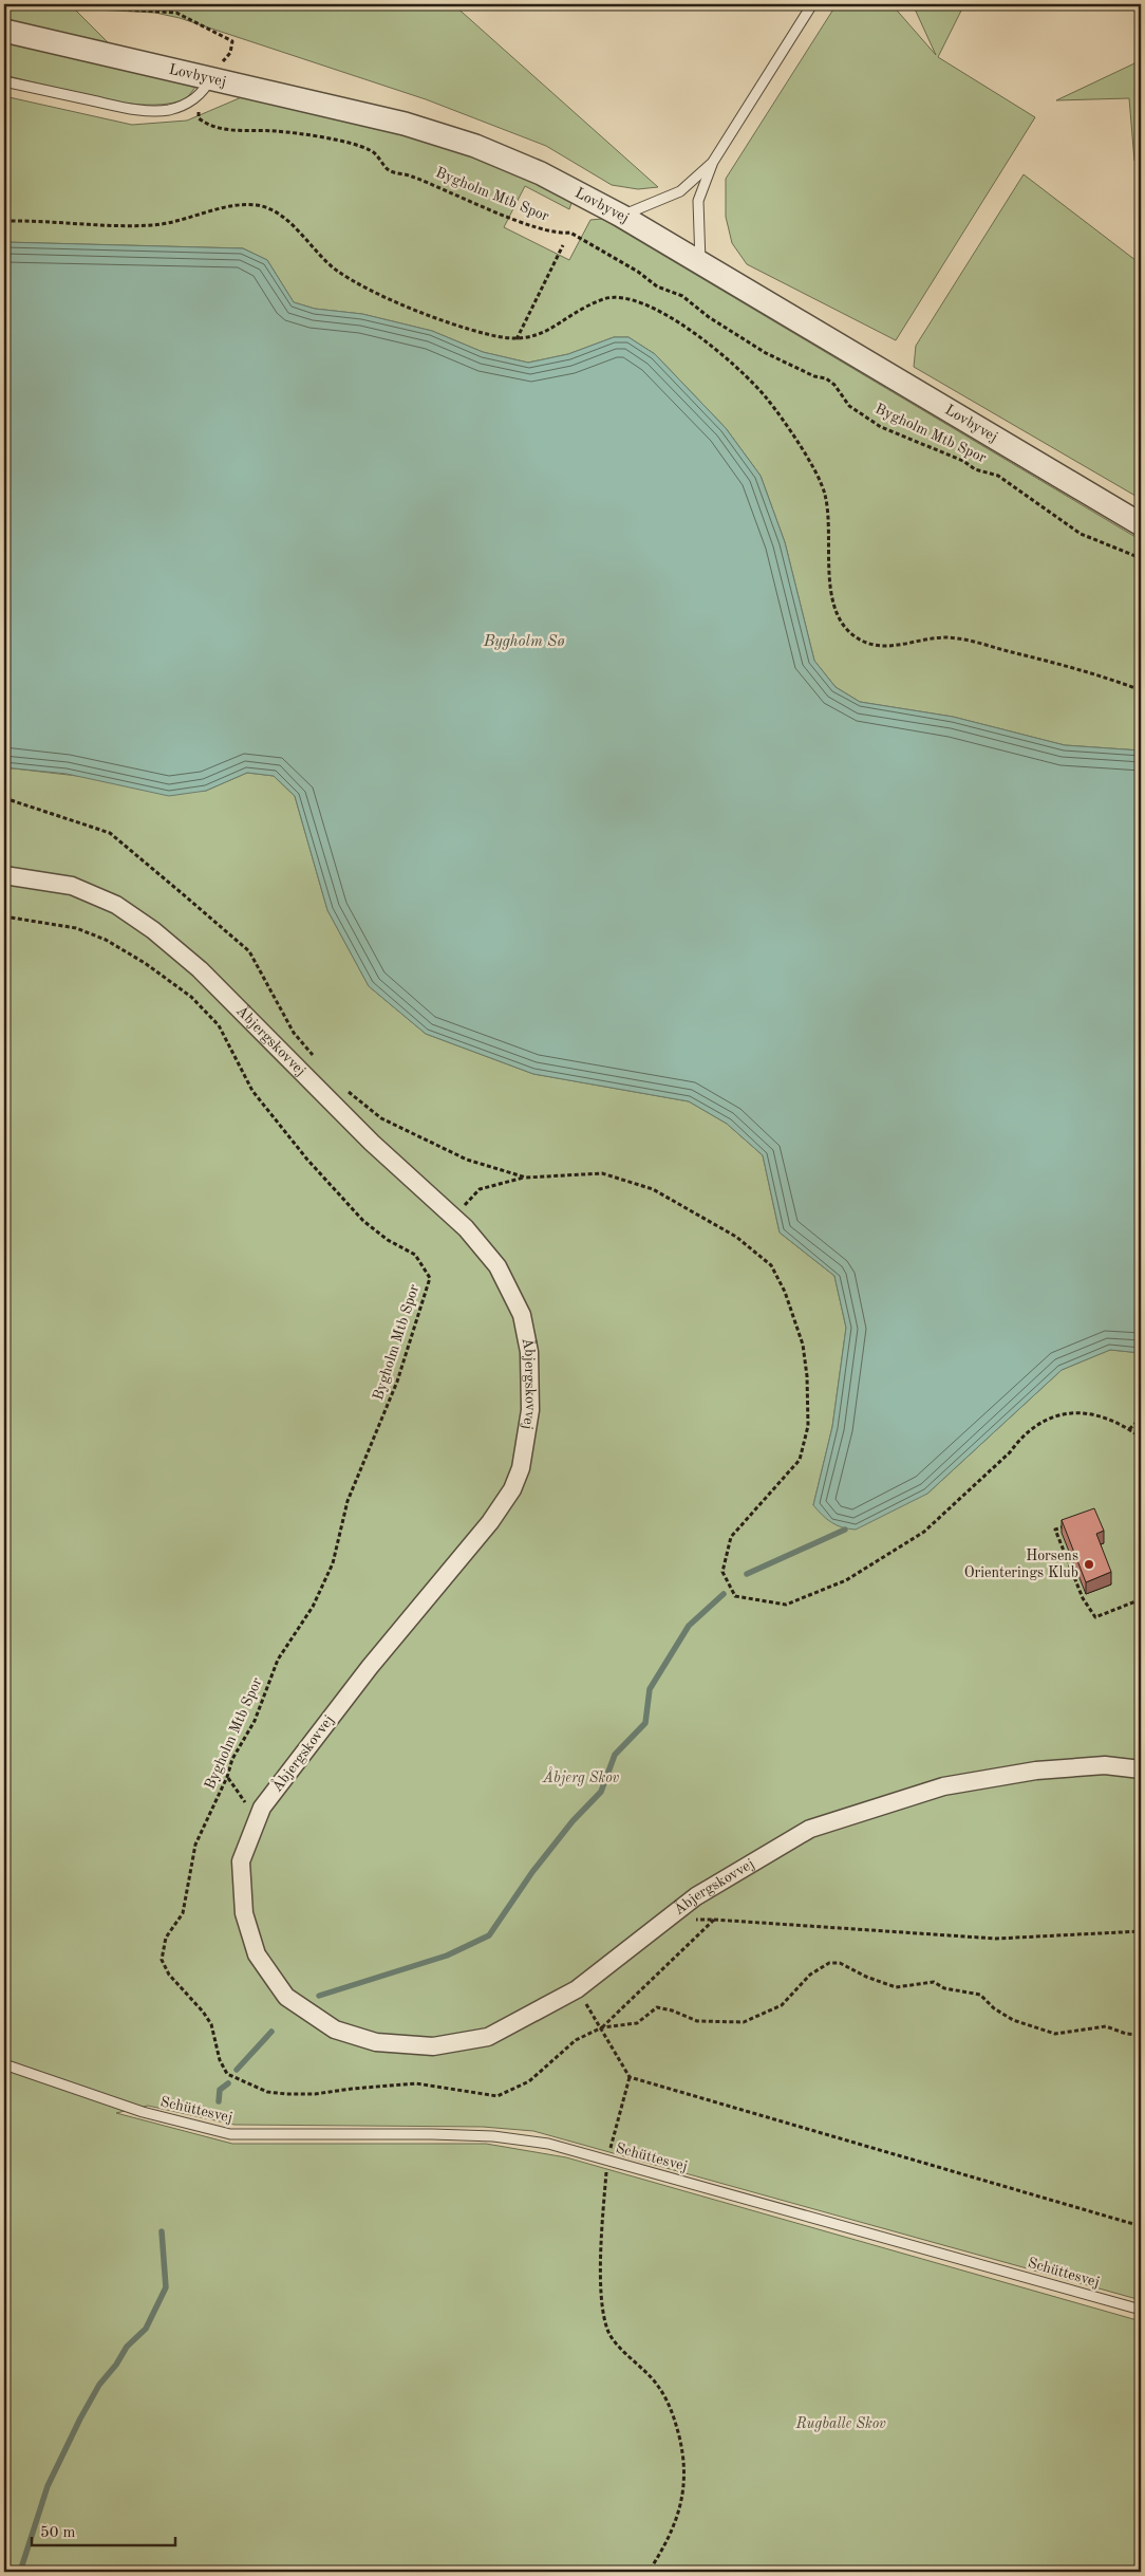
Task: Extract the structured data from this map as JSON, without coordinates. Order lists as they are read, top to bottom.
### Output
{
  "streets": {
    "street": ["Lovbyvej", "Åbjergskovvej"],
    "lane": ["Schüttesvej"],
    "path": ["Bygholm Mtb Spor"]
  },
  "crossings": [
    ["Lovbyvej", "Bygholm Mtb Spor"]
  ],
  "water": ["Bygholm Sø"],
  "parks": ["Åbjerg Skov", "Rugballe Skov"],
  "places": ["Horsens Orienterings Klub"],
  "scale_bar": "50 m"
}
